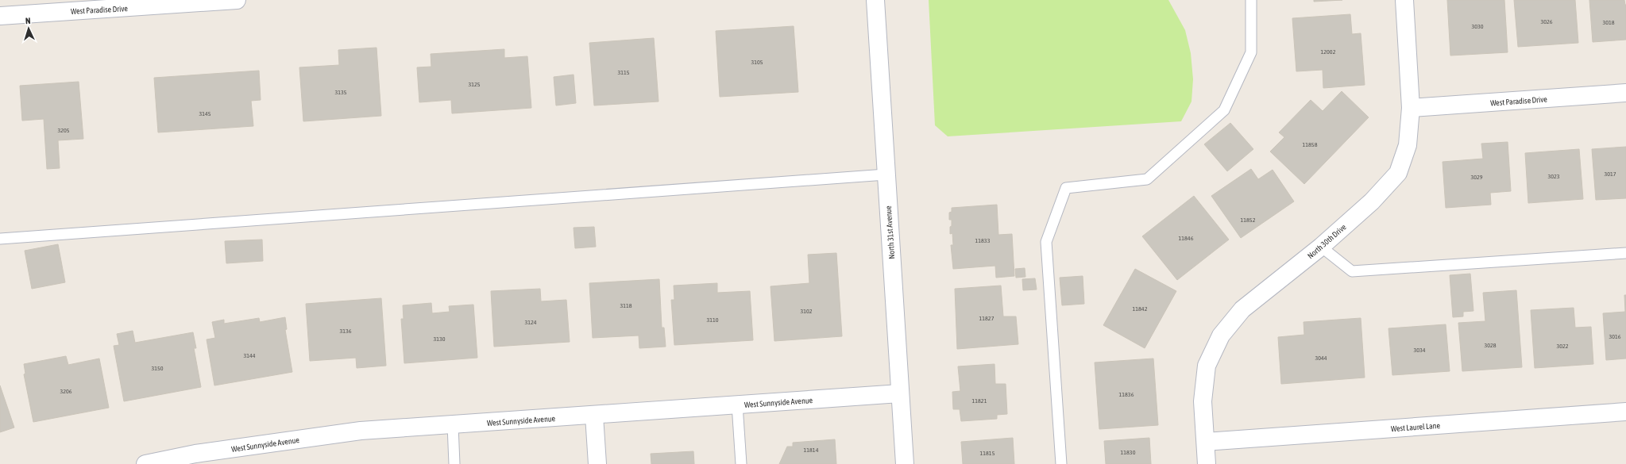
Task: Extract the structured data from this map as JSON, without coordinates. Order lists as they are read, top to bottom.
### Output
{
  "streets": {
    "street": [
      "West Paradise Drive",
      "North 31st Avenue",
      "North 30th Drive",
      "West Sunnyside Avenue",
      "West Laurel Lane"
    ]
  },
  "crossings": [
    ["West Paradise Drive", "North 30th Drive"],
    ["North 31st Avenue", "West Sunnyside Avenue"],
    ["North 30th Drive", "West Laurel Lane"]
  ],
  "house_numbers": [
    "3026",
    "3018",
    "3030",
    "12002",
    "3105",
    "3115",
    "3125",
    "3135",
    "3145",
    "3205",
    "11858",
    "3017",
    "3023",
    "3029",
    "11852",
    "11846",
    "11833",
    "3118",
    "11842",
    "3102",
    "11827",
    "3110",
    "3124",
    "3136",
    "3016",
    "3130",
    "3028",
    "3022",
    "3034",
    "3144",
    "3044",
    "3150",
    "3206",
    "11836",
    "11821",
    "11814",
    "11830",
    "11815"
  ],
  "north": "top"
}
